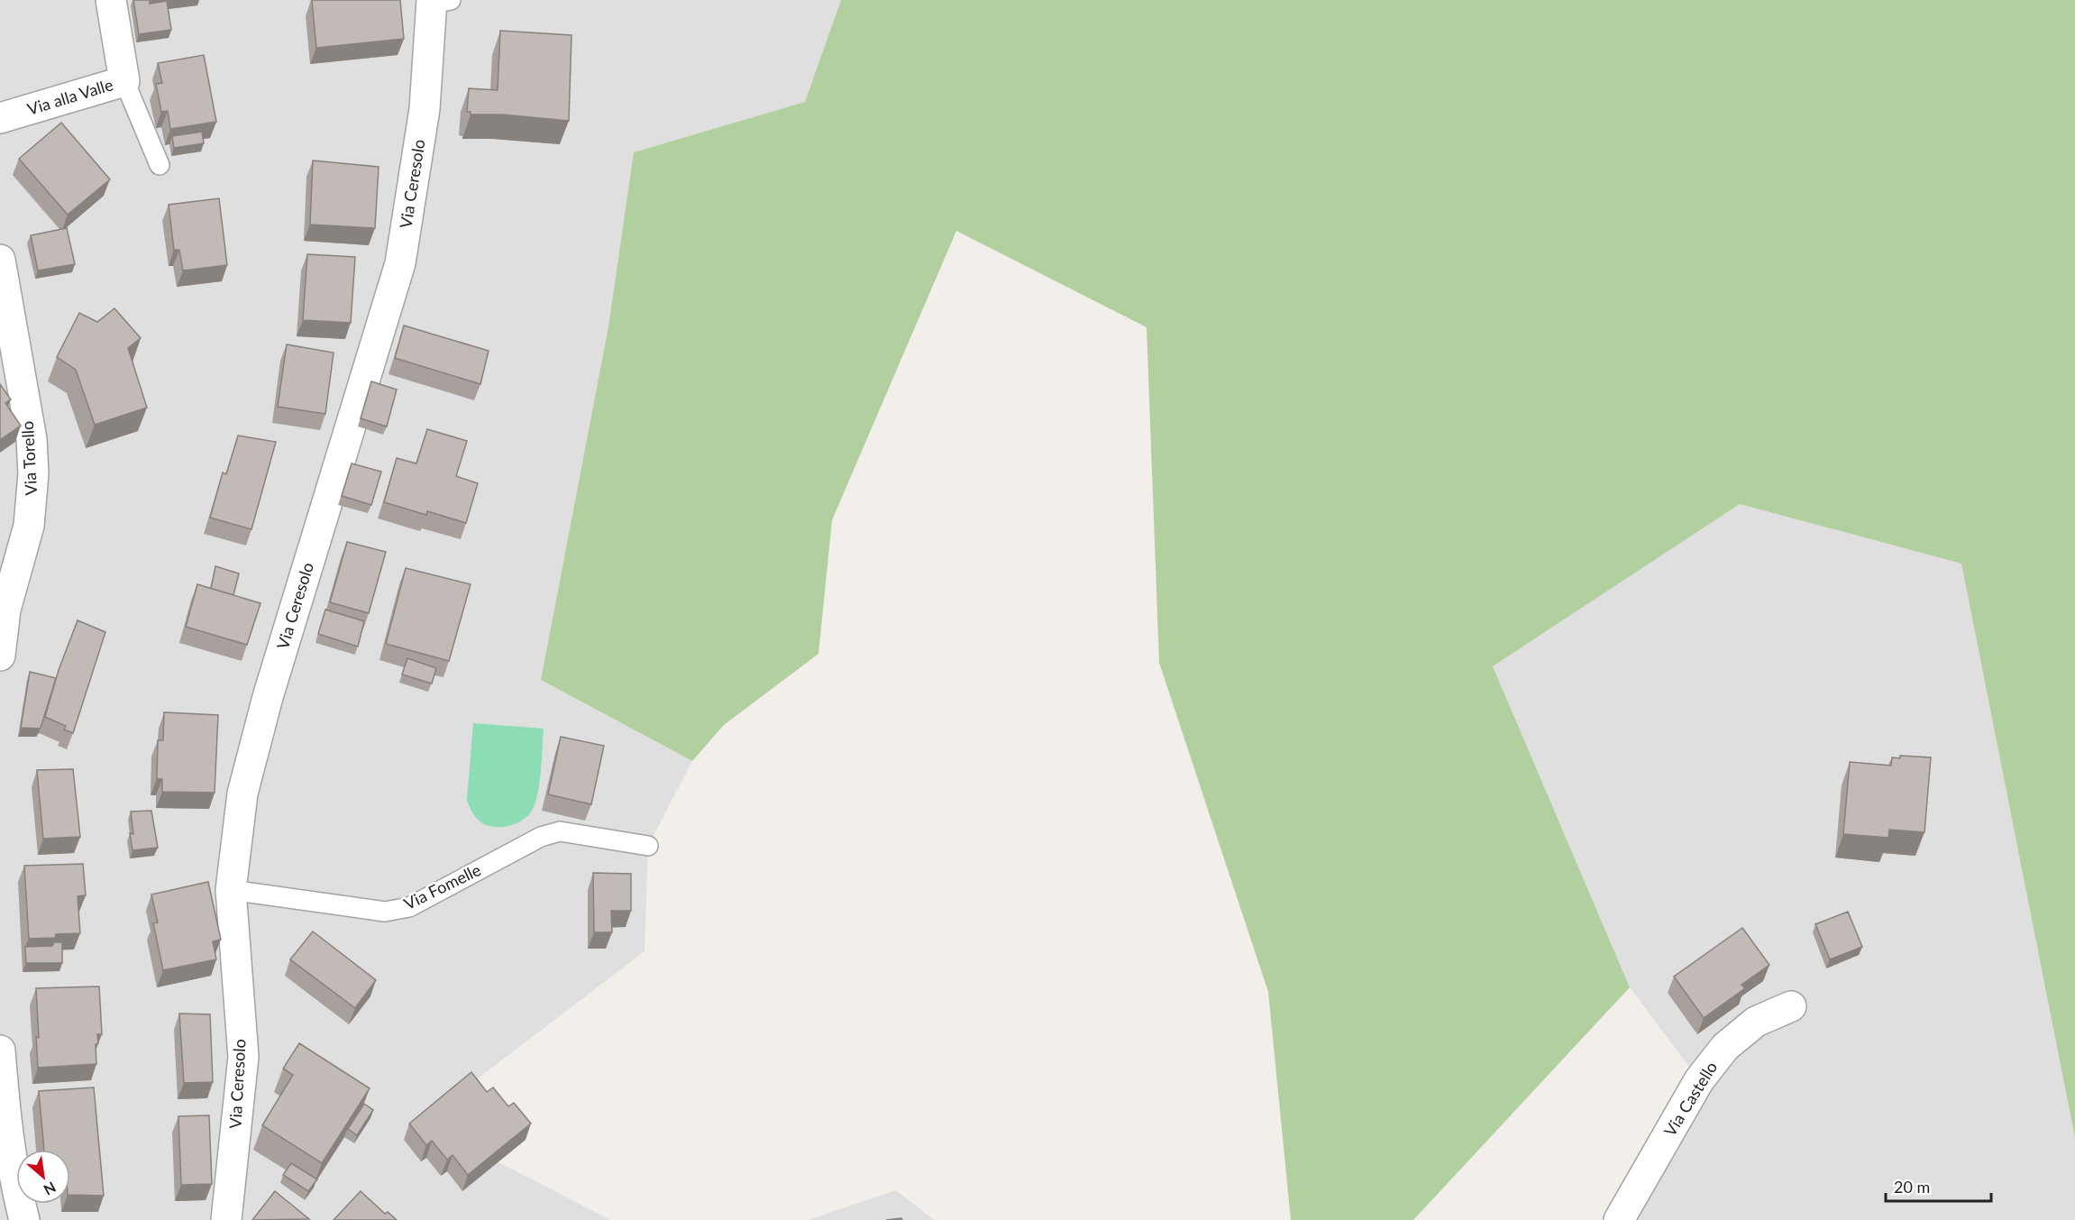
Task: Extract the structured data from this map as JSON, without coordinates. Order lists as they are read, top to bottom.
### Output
{
  "streets": {
    "street": [
      "Via alla Valle",
      "Via Ceresolo",
      "Via Torello",
      "Via Castello"
    ],
    "lane": ["Via Fomelle"]
  },
  "crossings": [
    ["Via Ceresolo", "Via Fomelle"]
  ],
  "scale_bar": "20 m",
  "north": "bottom right"
}
